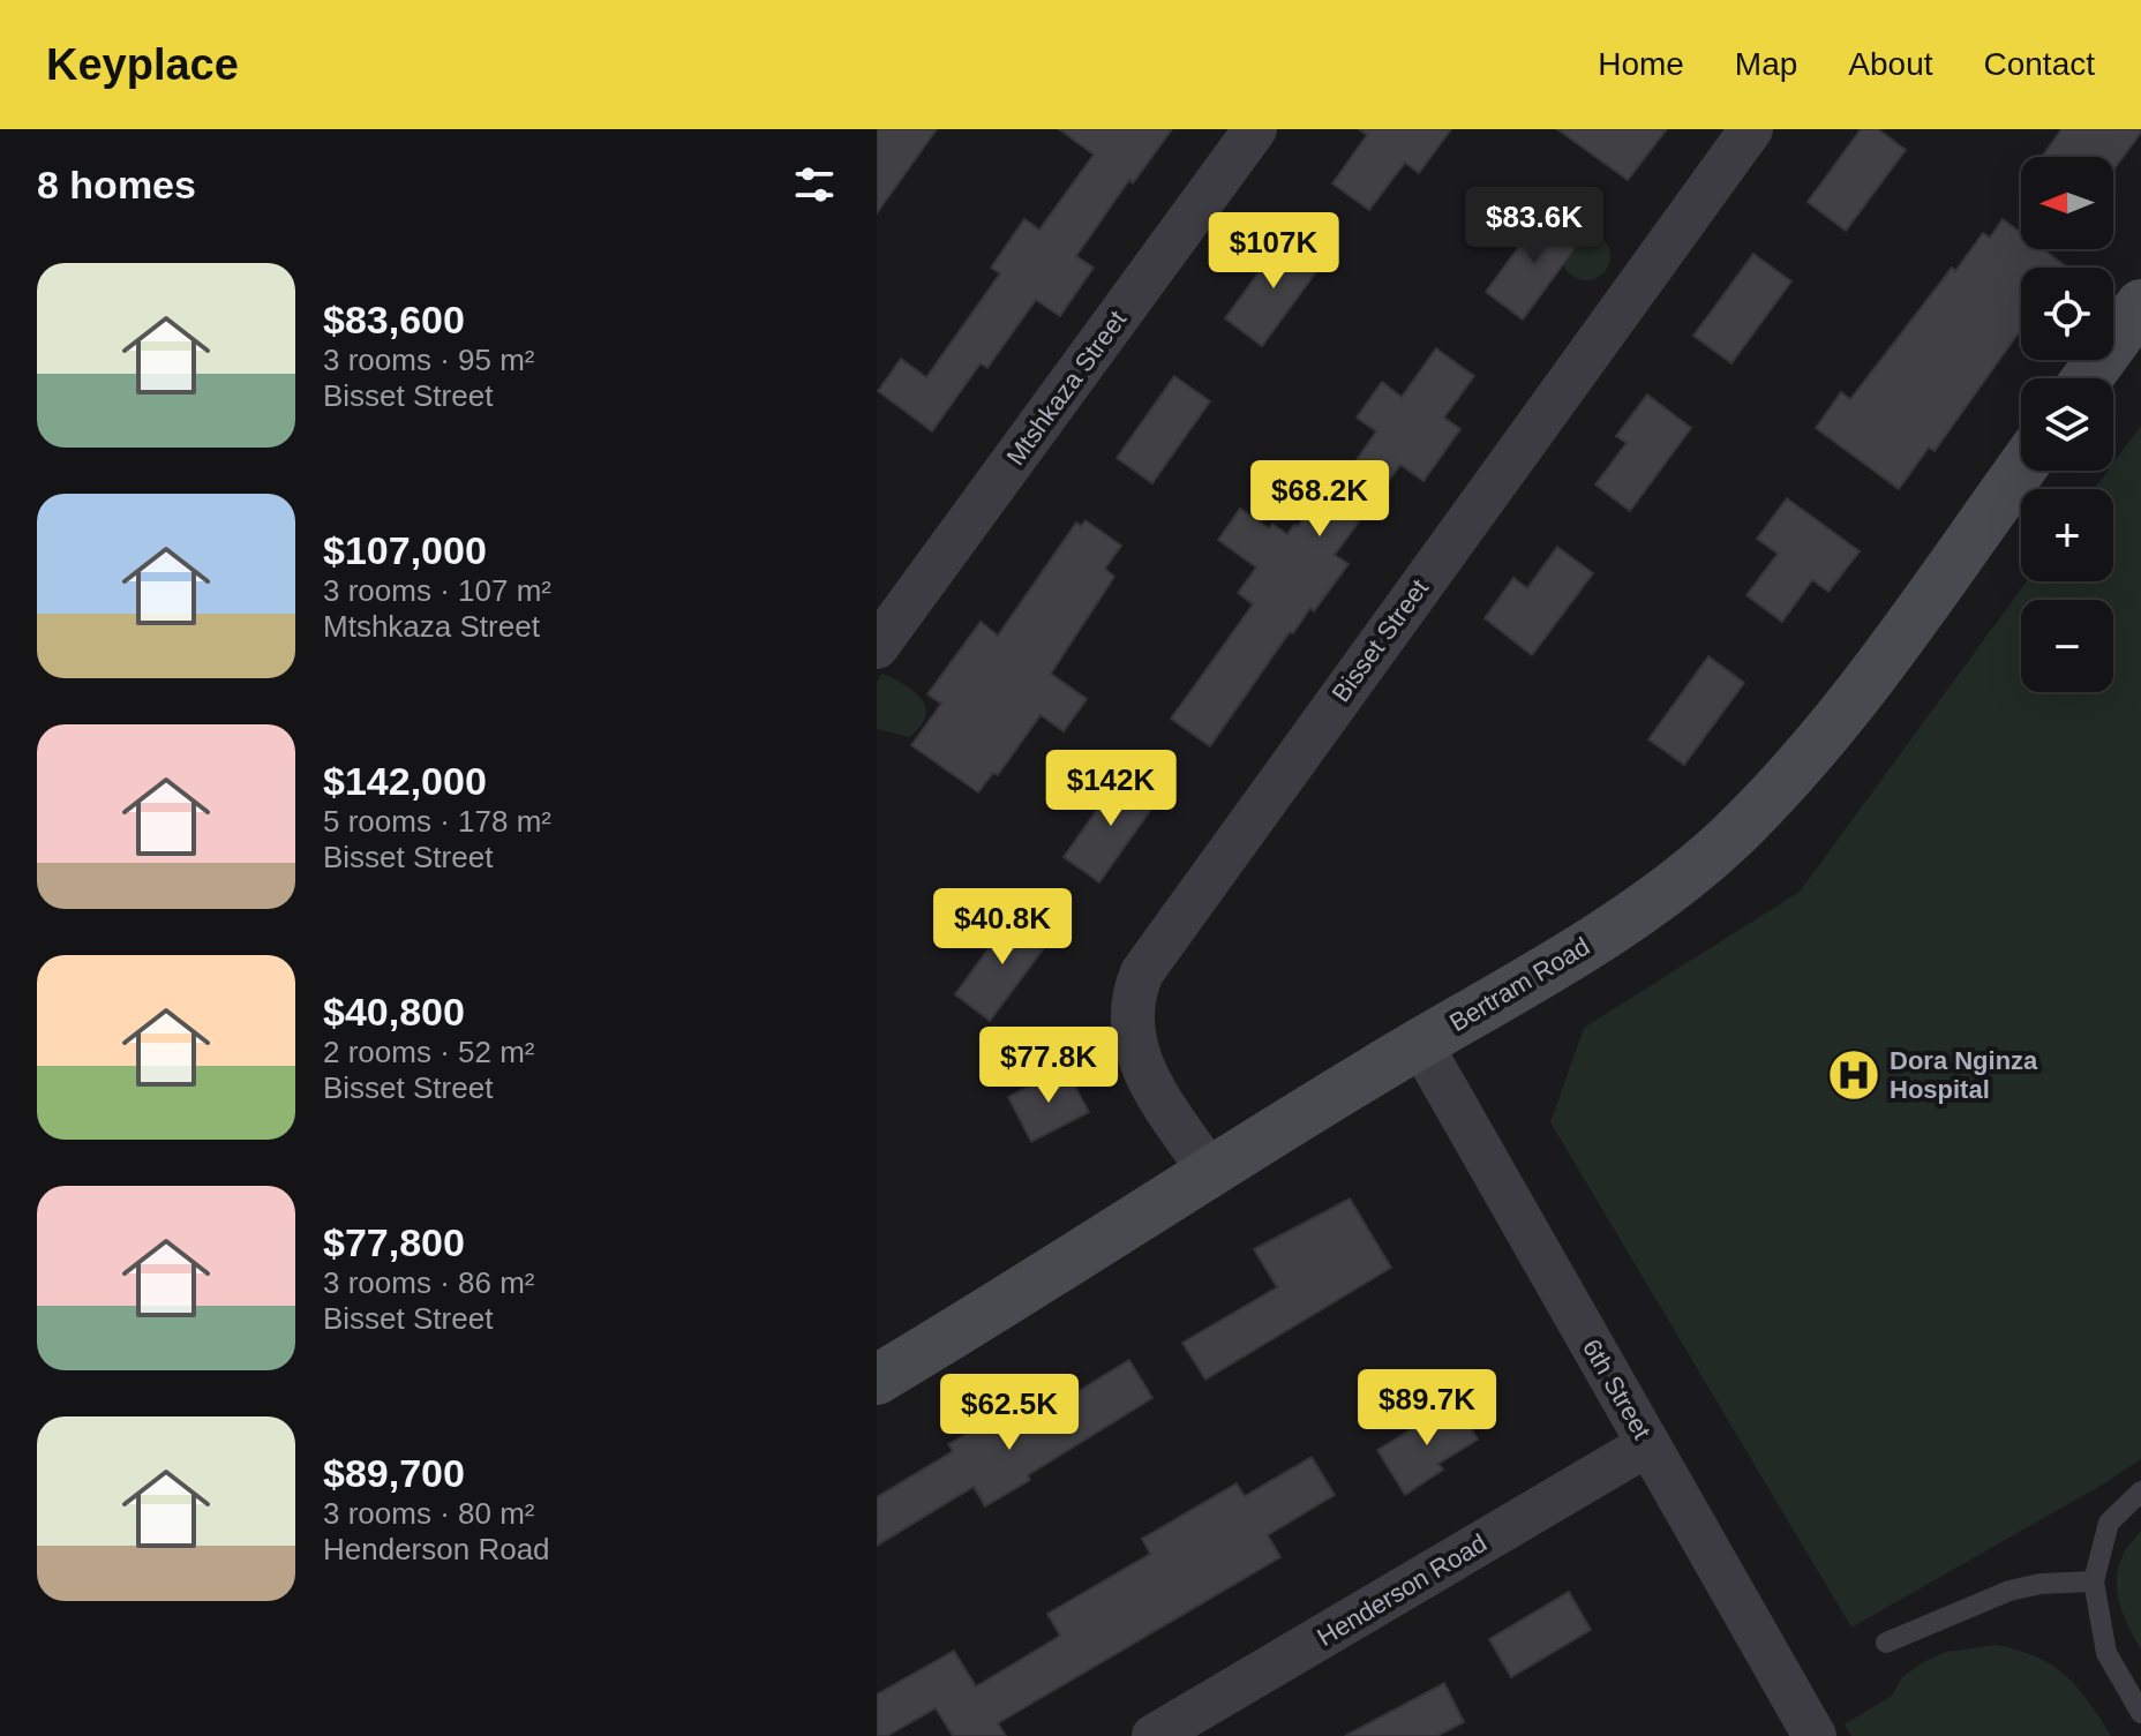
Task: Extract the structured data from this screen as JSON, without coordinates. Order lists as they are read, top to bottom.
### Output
{
  "streets": {
    "street": [
      "Mtshkaza Street",
      "Bisset Street",
      "Bertram Road",
      "6th Street",
      "Henderson Road"
    ]
  },
  "crossings": [
    ["Bisset Street", "Bertram Road"],
    ["Bertram Road", "6th Street"],
    ["6th Street", "Henderson Road"]
  ],
  "places": {
    "hospital": ["Dora Nginza Hospital"]
  },
  "north": "left",
  "page": {
    "header": "Keyplace",
    "nav": [
      "Home",
      "Map",
      "About",
      "Contact"
    ],
    "heading": "8 homes",
    "map_buttons": ["+", "−"],
    "price": [
      "$83.6K",
      "$107K",
      "$68.2K",
      "$142K",
      "$40.8K",
      "$77.8K",
      "$89.7K",
      "$62.5K"
    ],
    "list": [
      {
        "name": "$83,600",
        "note": "3 rooms · 95 m² · Bisset Street"
      },
      {
        "name": "$107,000",
        "note": "3 rooms · 107 m² · Mtshkaza Street"
      },
      {
        "name": "$142,000",
        "note": "5 rooms · 178 m² · Bisset Street"
      },
      {
        "name": "$40,800",
        "note": "2 rooms · 52 m² · Bisset Street"
      },
      {
        "name": "$77,800",
        "note": "3 rooms · 86 m² · Bisset Street"
      },
      {
        "name": "$89,700",
        "note": "3 rooms · 80 m² · Henderson Road"
      }
    ]
  }
}
